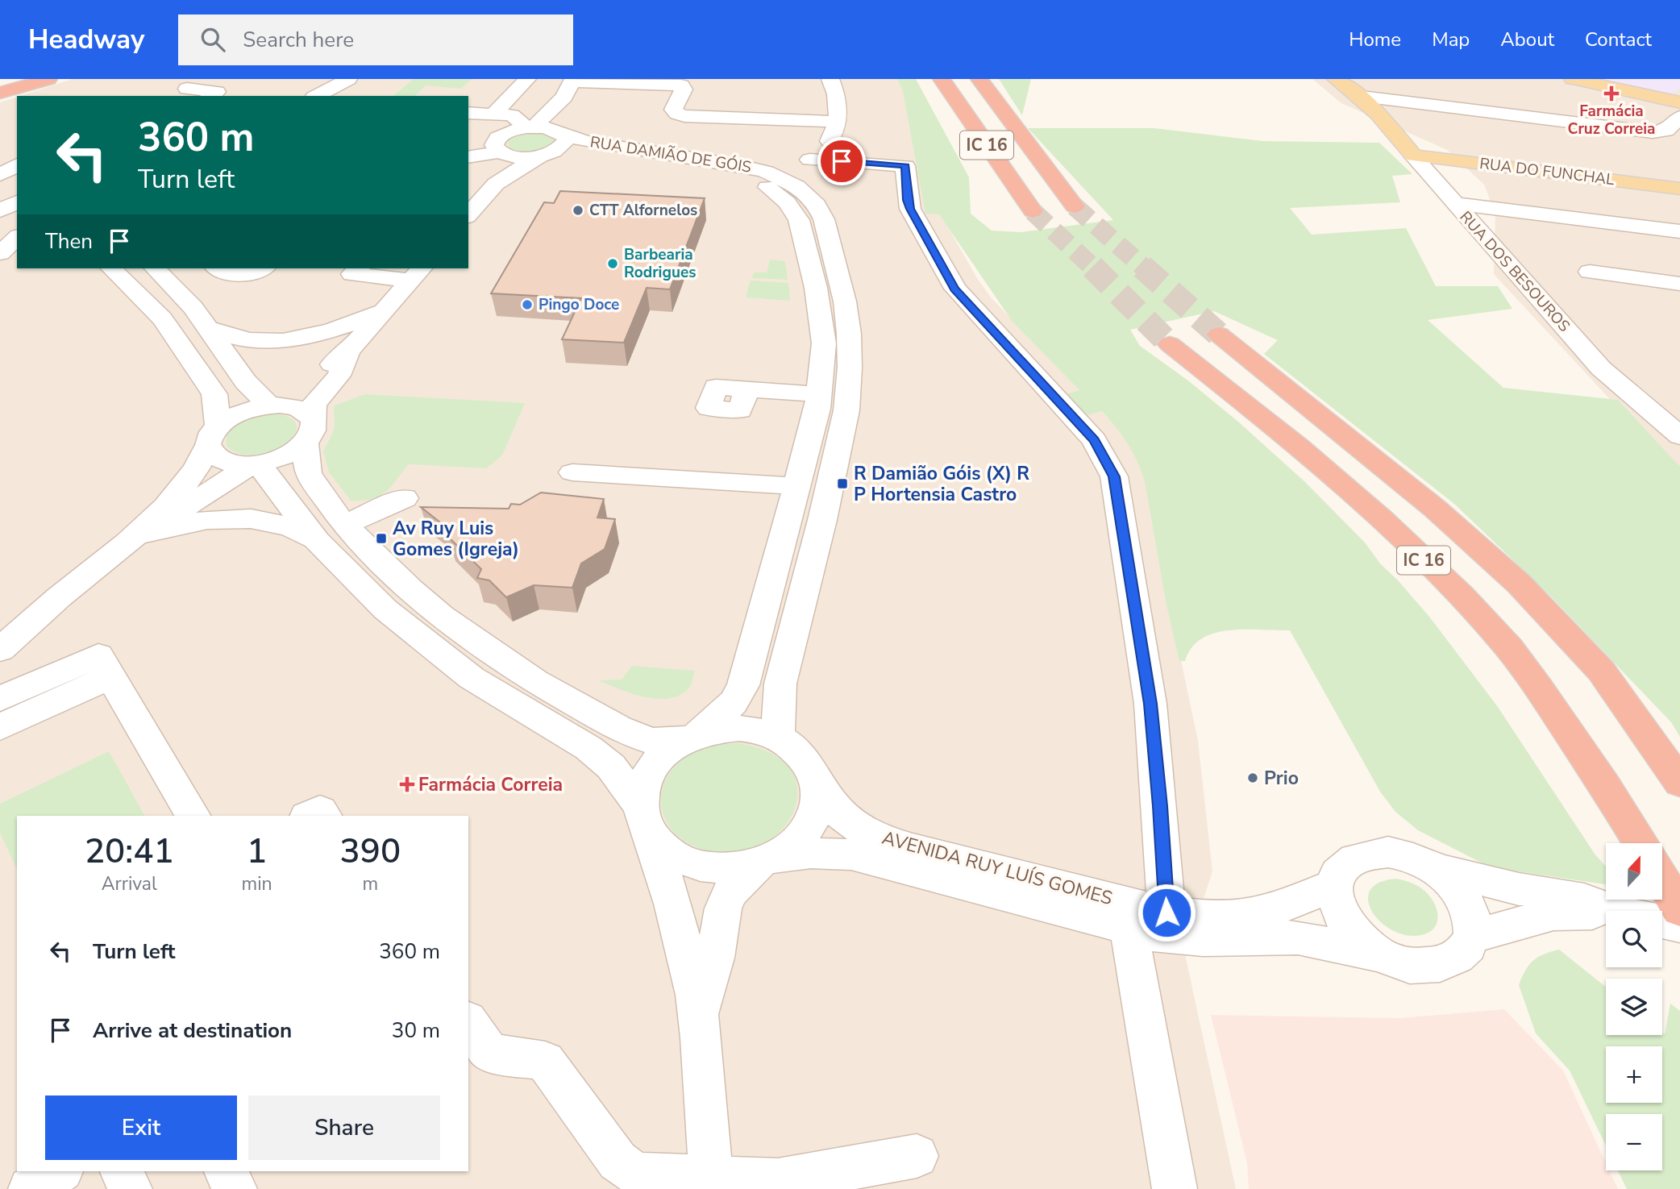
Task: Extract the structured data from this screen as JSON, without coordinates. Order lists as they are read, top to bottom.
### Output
{
  "streets": {
    "highway": ["IC 16"],
    "main road": ["RUA DO FUNCHAL", "RUA DOS BESOUROS"],
    "street": ["RUA DAMIÃO DE GÓIS", "AVENIDA RUY LUÍS GOMES"]
  },
  "crossings": [
    ["RUA DAMIÃO DE GÓIS", "AVENIDA RUY LUÍS GOMES"],
    ["RUA DO FUNCHAL", "RUA DOS BESOUROS"]
  ],
  "places": {
    "health": ["Farmácia Cruz Correia", "Farmácia Correia"],
    "other": [
      "CTT Alfornelos",
      "Barbearia Rodrigues",
      "Pingo Doce",
      "Prio"
    ],
    "transit": ["R Damião Góis (X) R P Hortensia Castro", "Av Ruy Luis Gomes (Igreja)"]
  },
  "north": "top",
  "page": {
    "header": "Headway",
    "search": "Search here",
    "nav": [
      "Home",
      "Map",
      "About",
      "Contact"
    ],
    "turn": ["360 m", "Turn left"],
    "then": "Then",
    "eta": [
      "20:41",
      "Arrival",
      "1",
      "min",
      "390",
      "m"
    ],
    "map_buttons": ["+", "−"],
    "list": [
      {
        "name": "Turn left",
        "value": "360 m"
      },
      {
        "name": "Arrive at destination",
        "value": "30 m"
      }
    ],
    "buttons": ["Exit", "Share"]
  }
}
